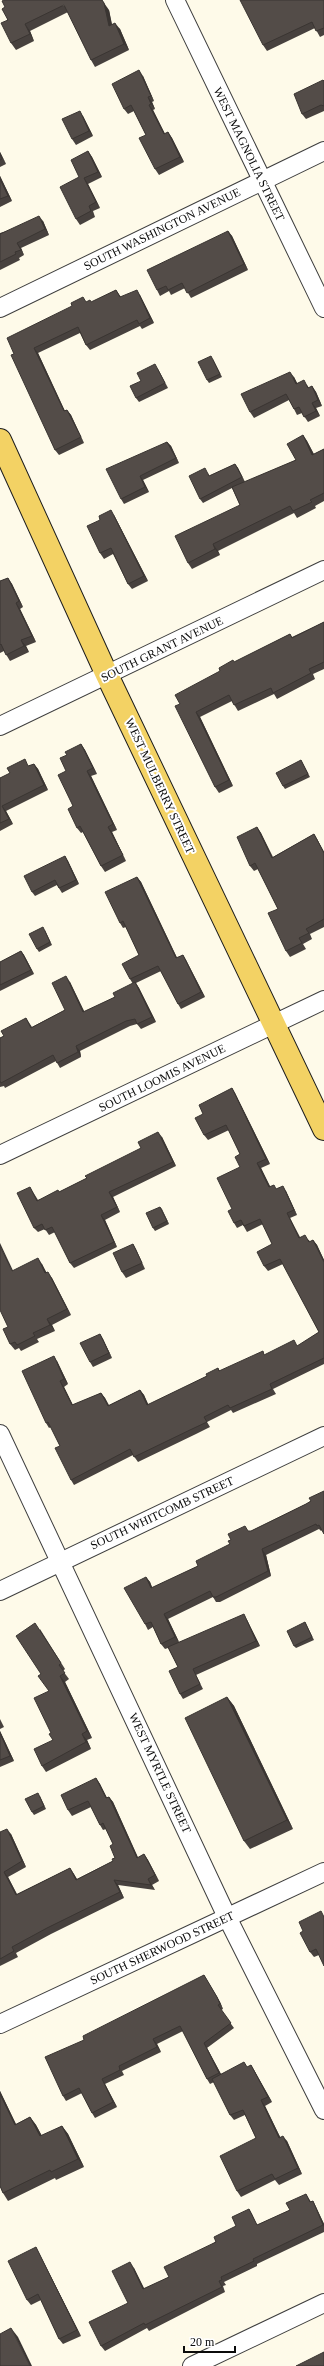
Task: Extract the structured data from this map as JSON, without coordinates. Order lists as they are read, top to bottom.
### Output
{
  "streets": {
    "main road": ["WEST MULBERRY STREET"],
    "street": [
      "WEST MAGNOLIA STREET",
      "SOUTH WASHINGTON AVENUE",
      "SOUTH GRANT AVENUE",
      "SOUTH LOOMIS AVENUE",
      "SOUTH WHITCOMB STREET",
      "WEST MYRTLE STREET",
      "SOUTH SHERWOOD STREET"
    ]
  },
  "crossings": [
    ["WEST MAGNOLIA STREET", "SOUTH WASHINGTON AVENUE"],
    ["SOUTH GRANT AVENUE", "WEST MULBERRY STREET"],
    ["WEST MULBERRY STREET", "SOUTH LOOMIS AVENUE"],
    ["SOUTH WHITCOMB STREET", "WEST MYRTLE STREET"],
    ["WEST MYRTLE STREET", "SOUTH SHERWOOD STREET"]
  ],
  "scale_bar": "20 m"
}
